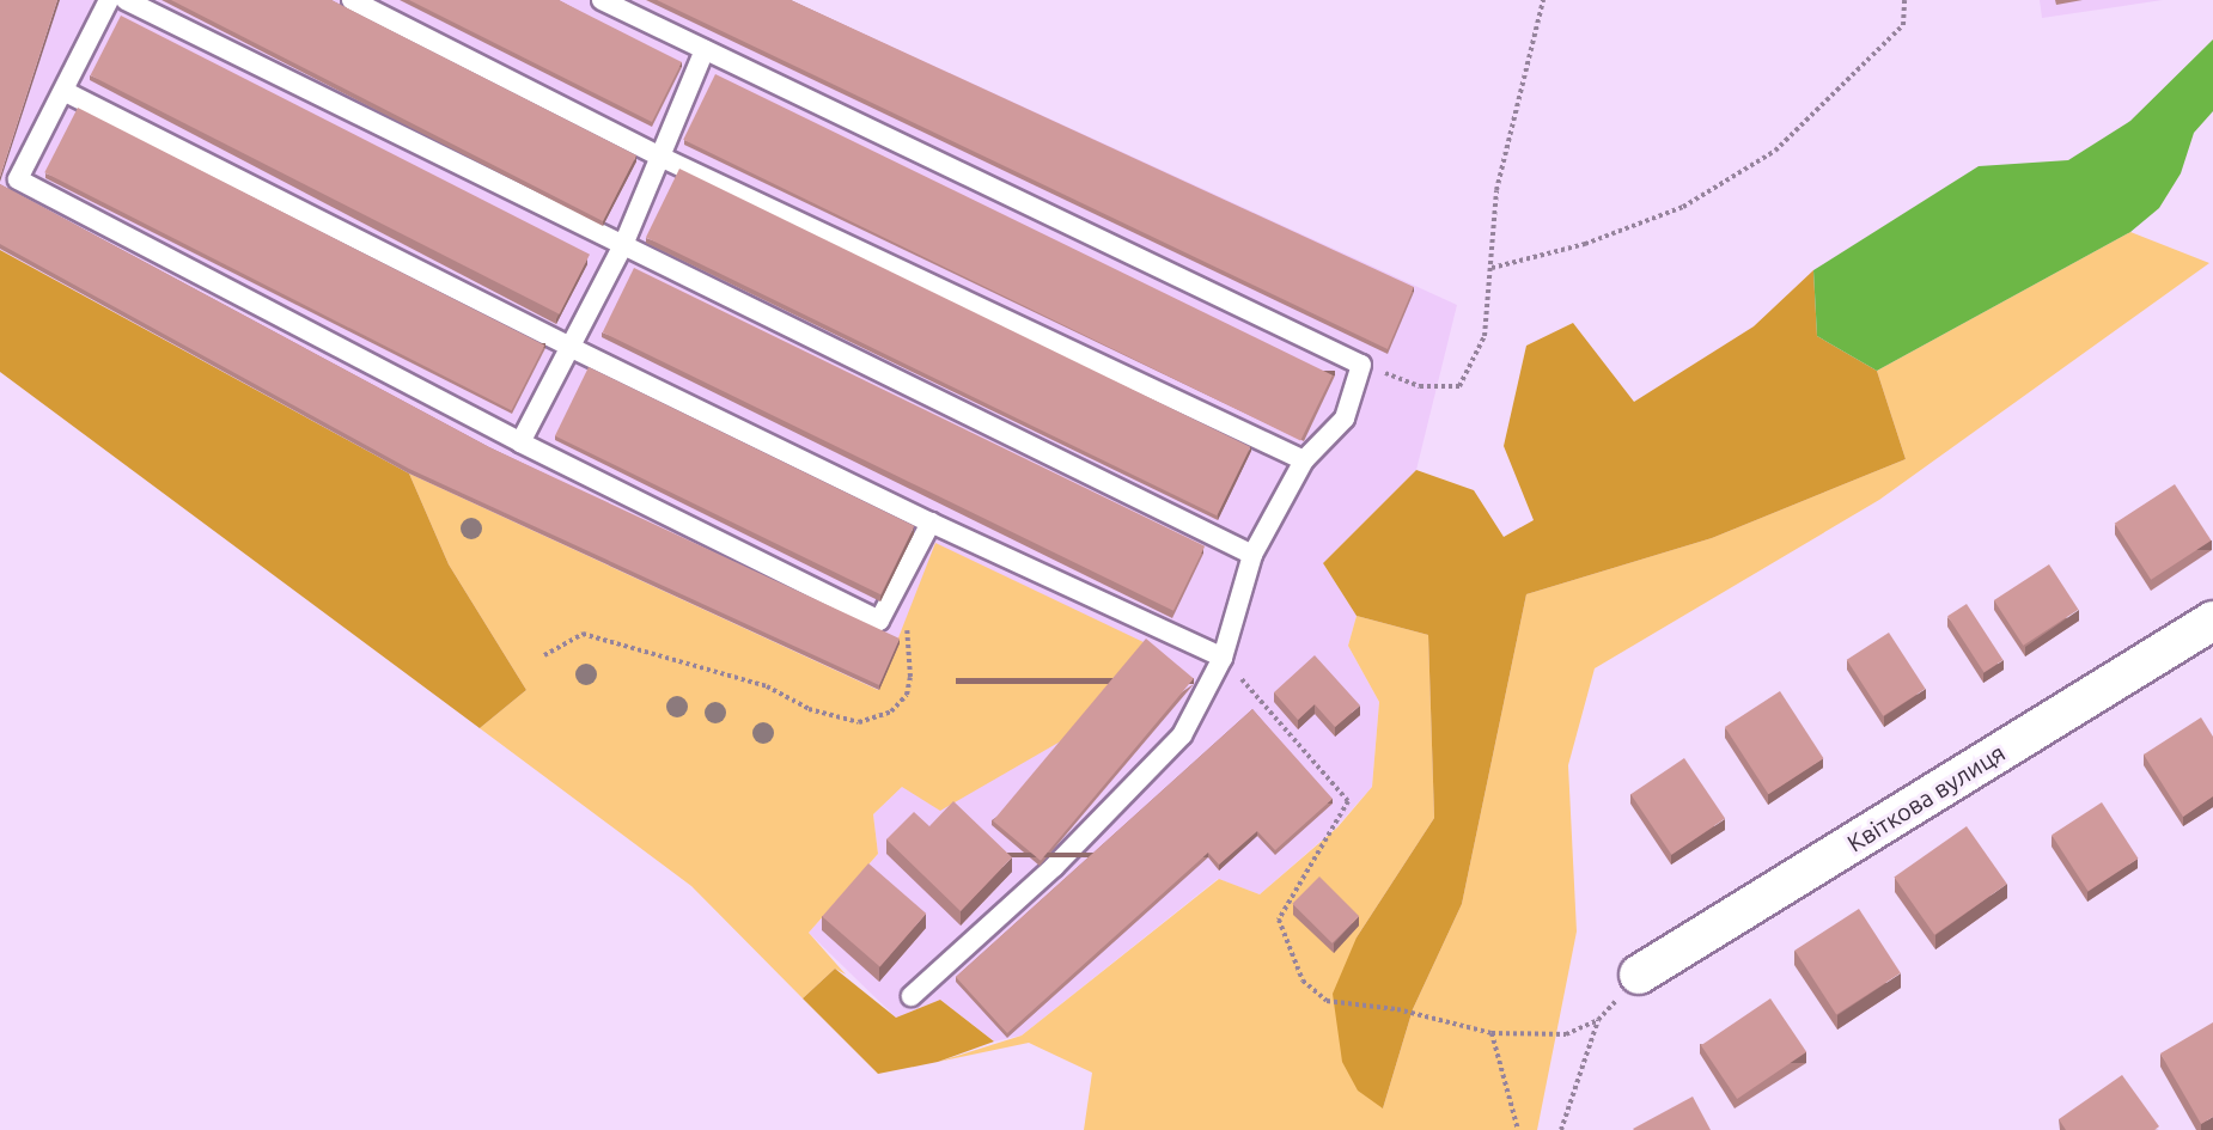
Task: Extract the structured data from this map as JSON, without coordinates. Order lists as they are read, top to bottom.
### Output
{
  "streets": {
    "street": ["Квіткова вулиця"]
  }
}
